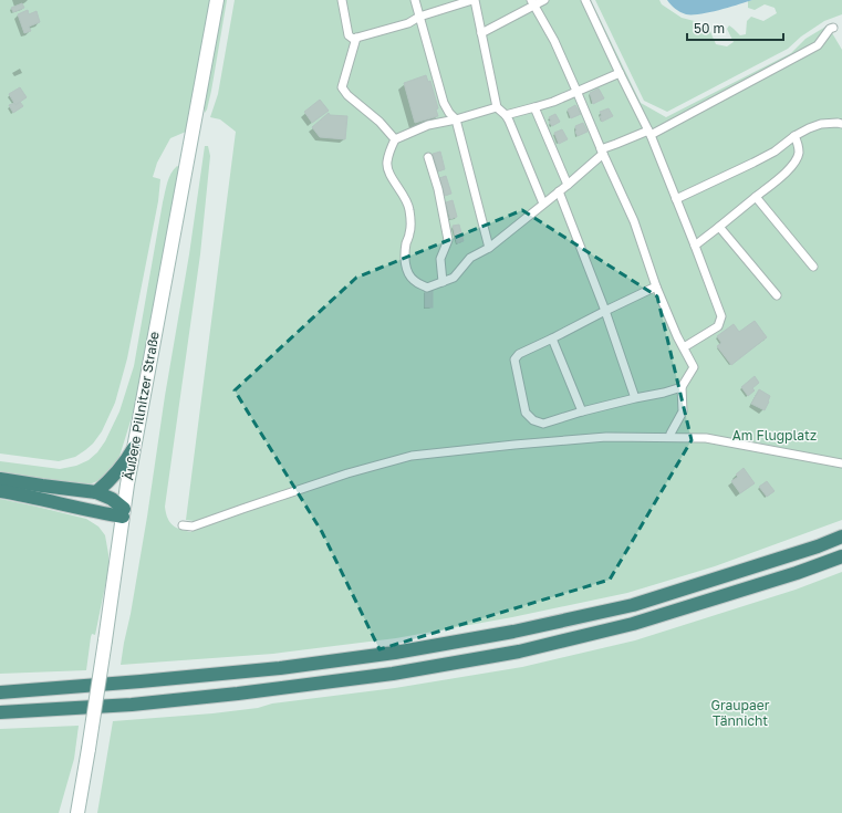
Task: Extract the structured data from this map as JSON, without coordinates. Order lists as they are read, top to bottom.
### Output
{
  "streets": {
    "main road": ["Äußere Pillnitzer Straße"]
  },
  "parks": ["Am Flugplatz", "Graupaer Tännicht"],
  "scale_bar": "50 m"
}
